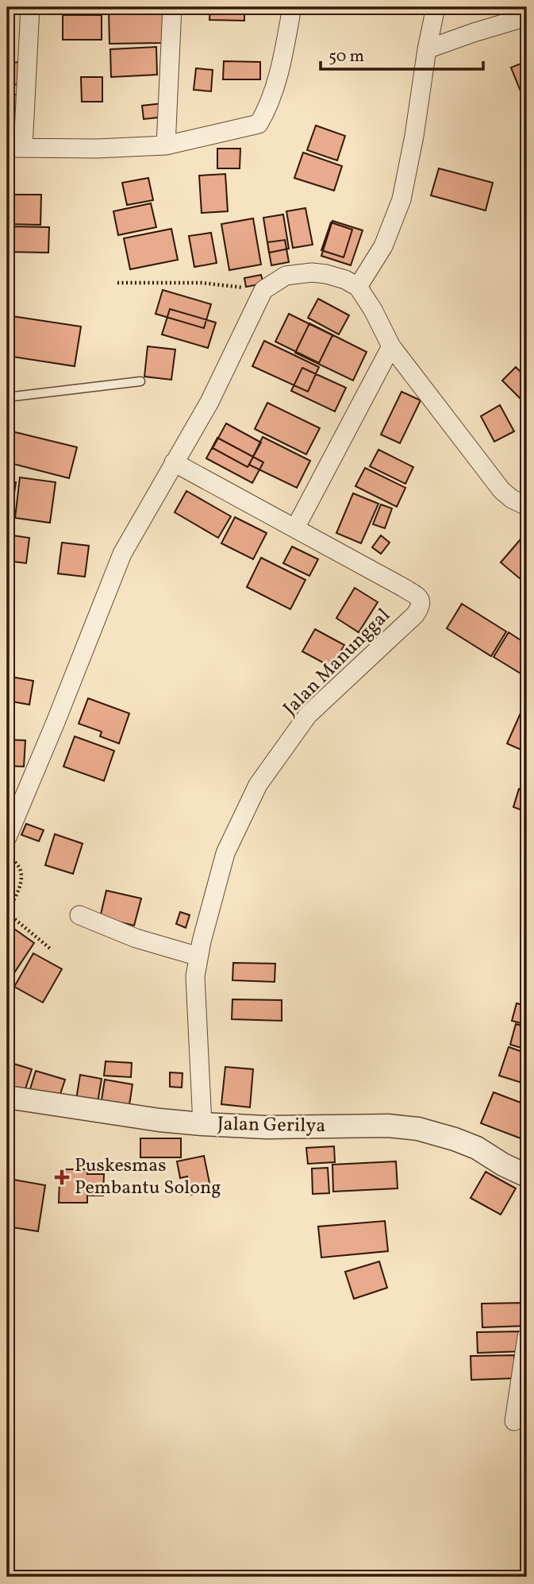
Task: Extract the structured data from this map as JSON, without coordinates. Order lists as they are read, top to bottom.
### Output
{
  "streets": {
    "street": ["Jalan Manunggal", "Jalan Gerilya"]
  },
  "crossings": [
    ["Jalan Manunggal", "Jalan Gerilya"]
  ],
  "places": {
    "health": ["Puskesmas Pembantu Solong"]
  },
  "scale_bar": "50 m"
}
